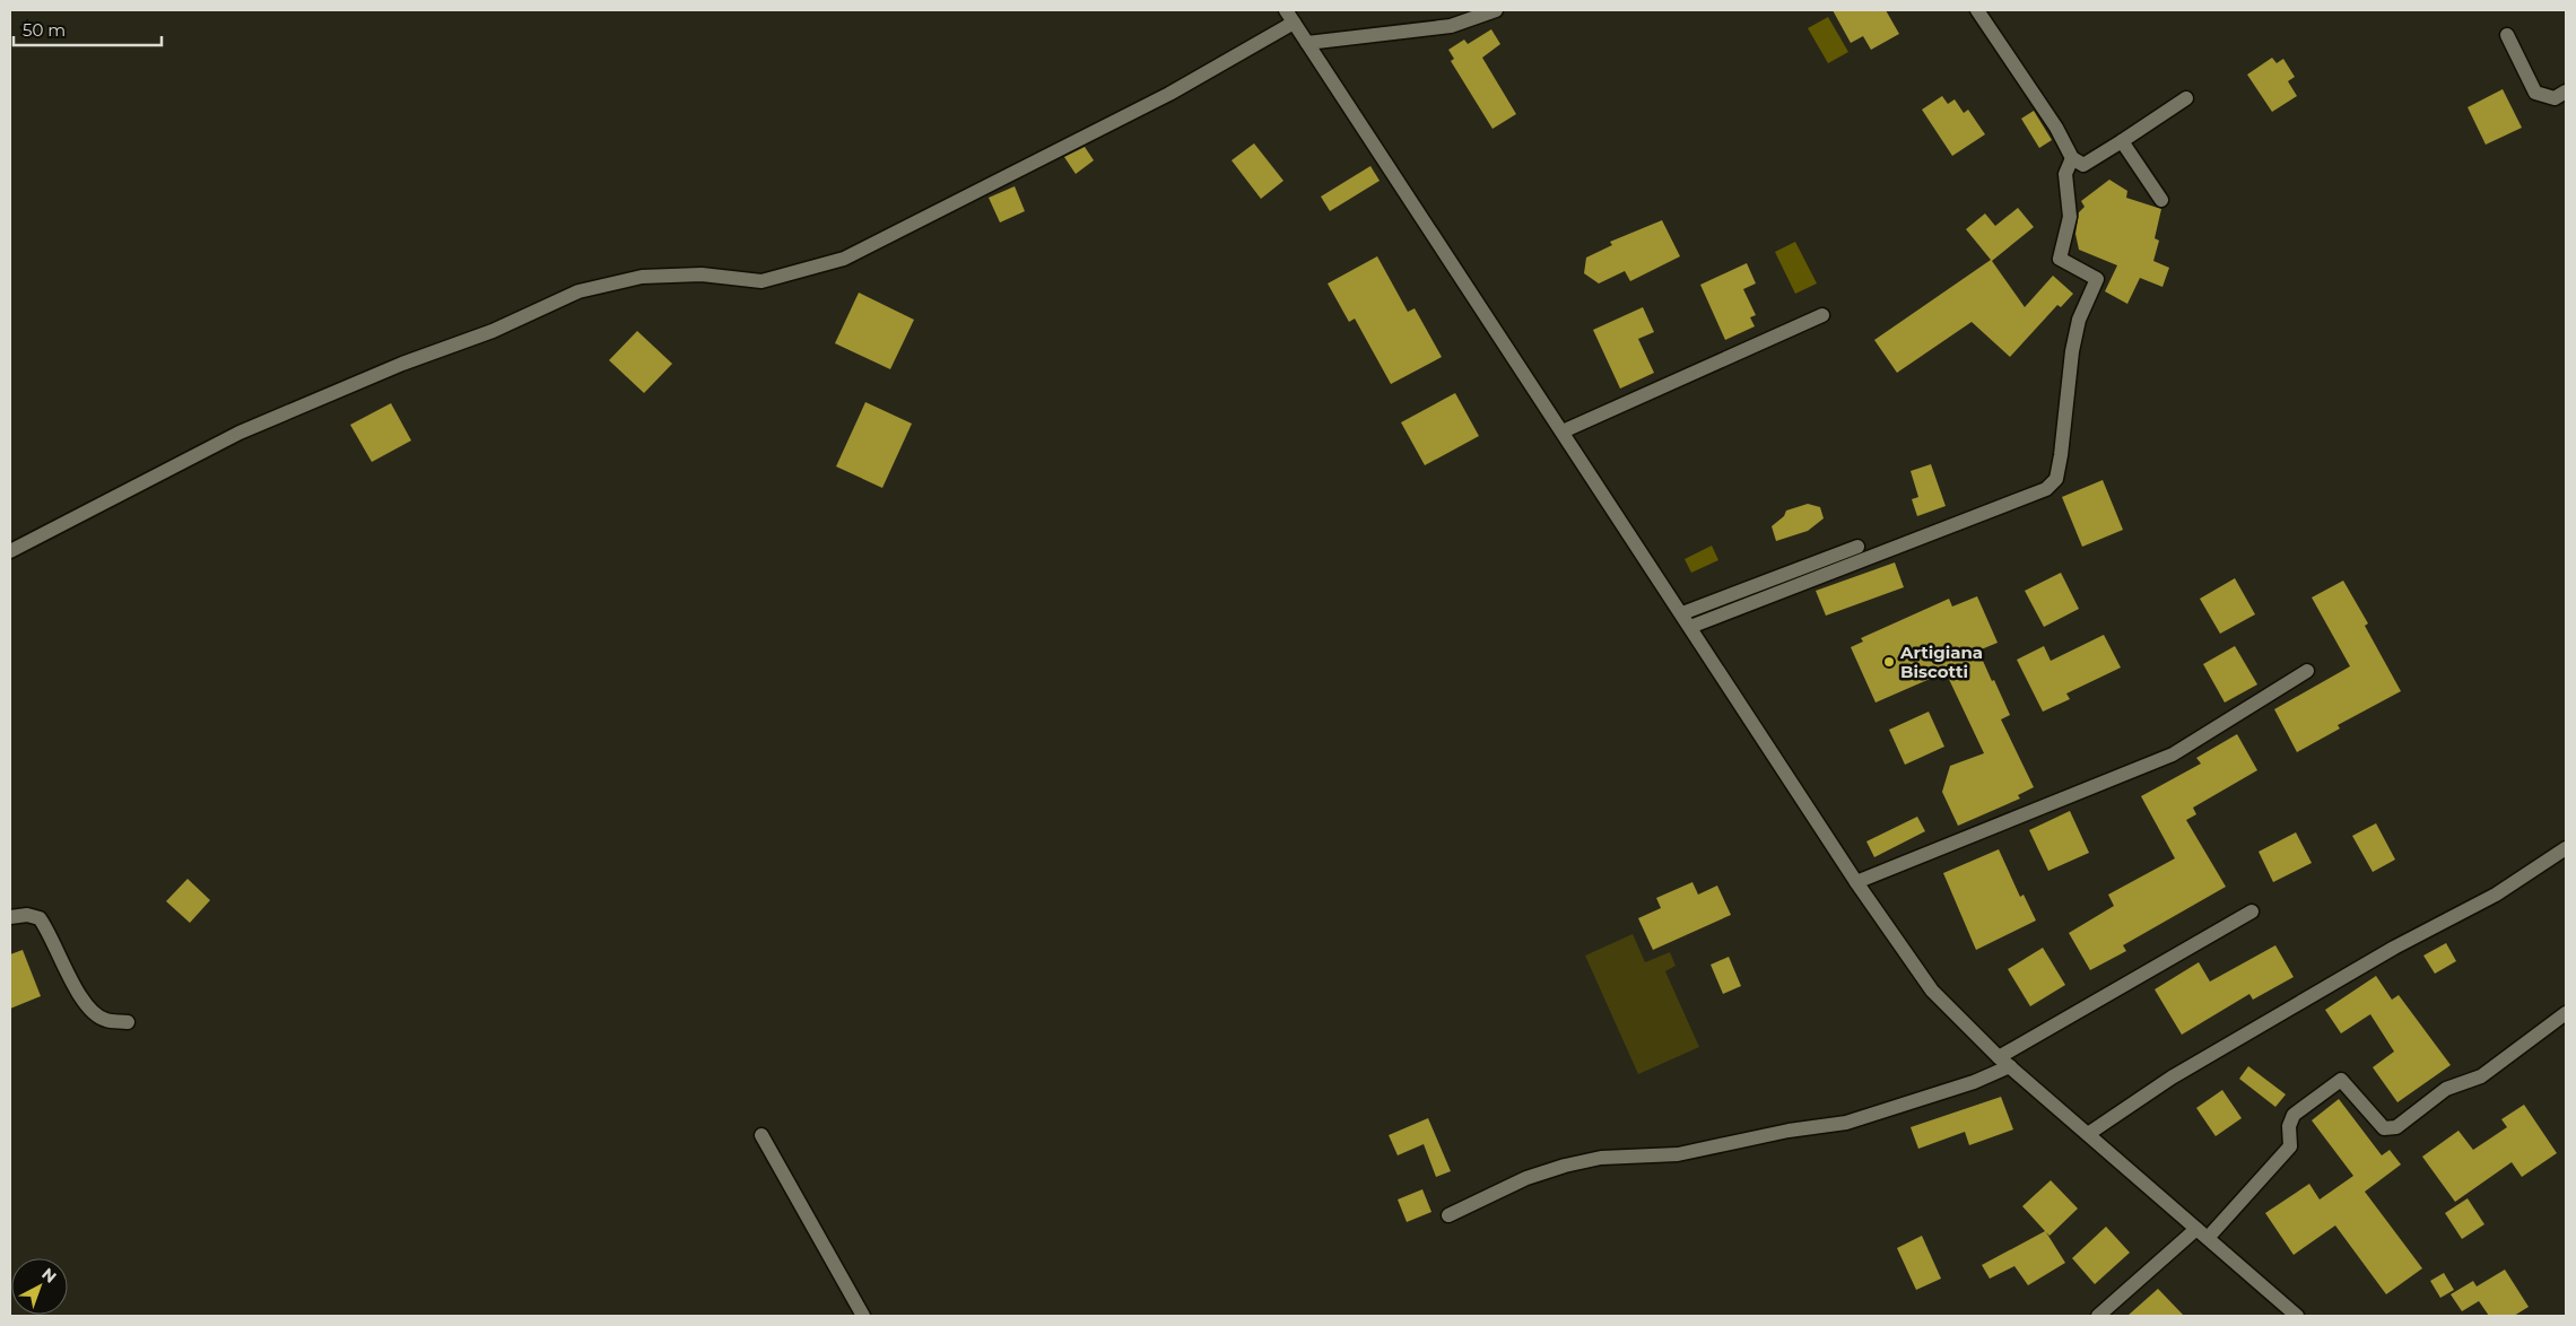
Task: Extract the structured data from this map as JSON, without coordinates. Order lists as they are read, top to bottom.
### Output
{
  "places": ["Artigiana Biscotti"],
  "scale_bar": "50 m",
  "north": "top right"
}
